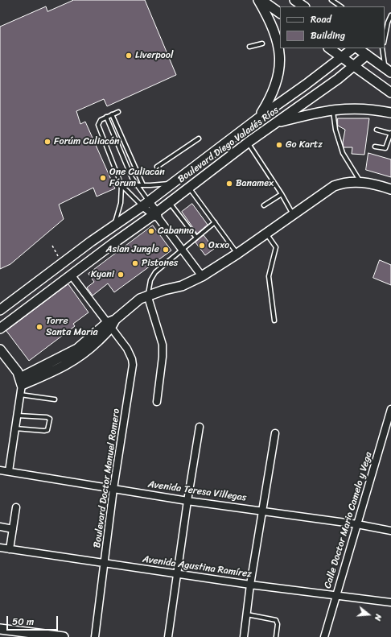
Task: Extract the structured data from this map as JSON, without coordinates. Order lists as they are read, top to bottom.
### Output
{
  "streets": {
    "main road": ["Boulevard Diego Valadés Ríos"],
    "street": [
      "Boulevard Doctor Manuel Romero",
      "Avenida Teresa Villegas",
      "Calle Doctor Mario Camelo y Vega",
      "Avenida Agustina Ramírez"
    ]
  },
  "crossings": [
    ["Boulevard Diego Valadés Ríos", "Boulevard Doctor Manuel Romero"],
    ["Boulevard Doctor Manuel Romero", "Avenida Teresa Villegas"],
    ["Boulevard Doctor Manuel Romero", "Avenida Agustina Ramírez"],
    ["Avenida Teresa Villegas", "Calle Doctor Mario Camelo y Vega"],
    ["Calle Doctor Mario Camelo y Vega", "Avenida Agustina Ramírez"]
  ],
  "places": [
    "Liverpool",
    "Forúm Culiacán",
    "Go Kartz",
    "One Culiacán Fórum",
    "Banamex",
    "Cabanna",
    "Oxxo",
    "Asian Jungle",
    "Pistones",
    "Kyani",
    "Torre Santa María"
  ],
  "legend": ["Road", "Building"],
  "scale_bar": "50 m",
  "north": "right"
}
